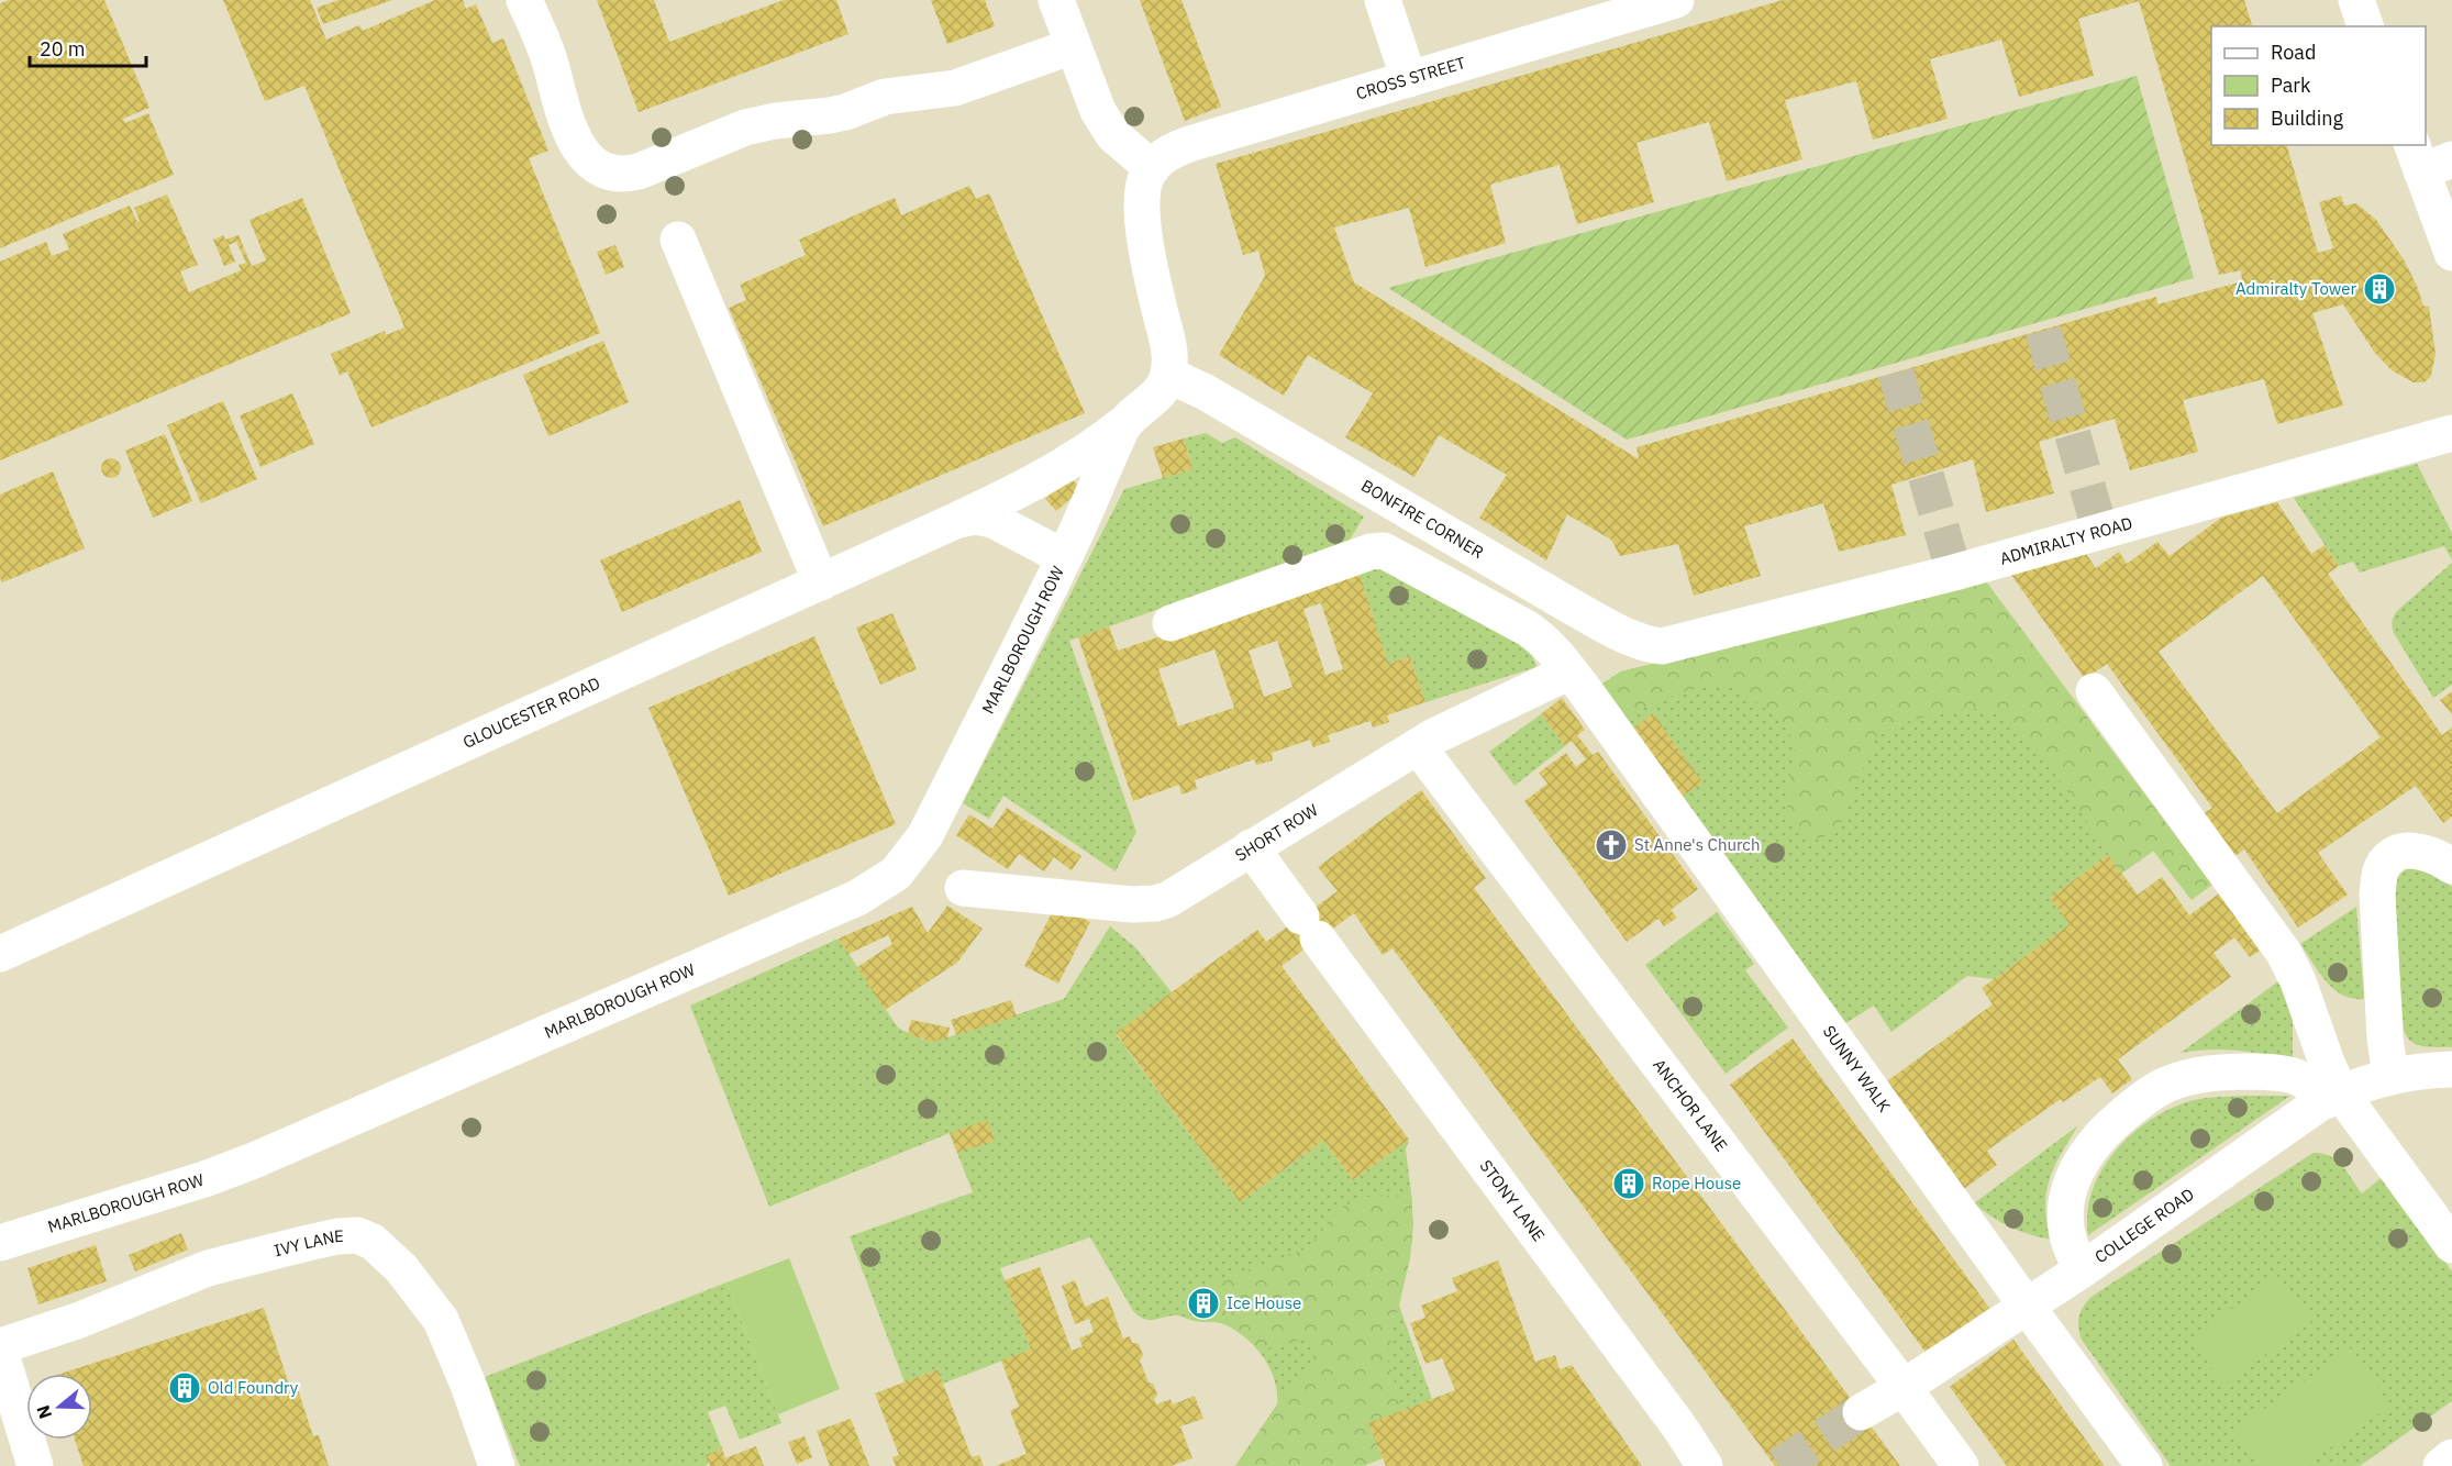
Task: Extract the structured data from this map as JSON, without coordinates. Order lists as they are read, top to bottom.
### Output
{
  "streets": {
    "street": [
      "CROSS STREET",
      "BONFIRE CORNER",
      "ADMIRALTY ROAD",
      "MARLBOROUGH ROW",
      "GLOUCESTER ROAD",
      "SHORT ROW",
      "SUNNY WALK",
      "ANCHOR LANE",
      "STONY LANE",
      "COLLEGE ROAD",
      "IVY LANE"
    ]
  },
  "crossings": [
    ["BONFIRE CORNER", "ADMIRALTY ROAD"],
    ["MARLBOROUGH ROW", "GLOUCESTER ROAD"],
    ["SHORT ROW", "SUNNY WALK"],
    ["SHORT ROW", "ANCHOR LANE"],
    ["SHORT ROW", "STONY LANE"],
    ["SUNNY WALK", "COLLEGE ROAD"],
    ["ANCHOR LANE", "COLLEGE ROAD"]
  ],
  "places": {
    "building": [
      "Admiralty Tower",
      "Rope House",
      "Ice House",
      "Old Foundry"
    ],
    "church": ["St Anne's Church"]
  },
  "legend": ["Road", "Park", "Building"],
  "scale_bar": "20 m",
  "north": "left"
}
